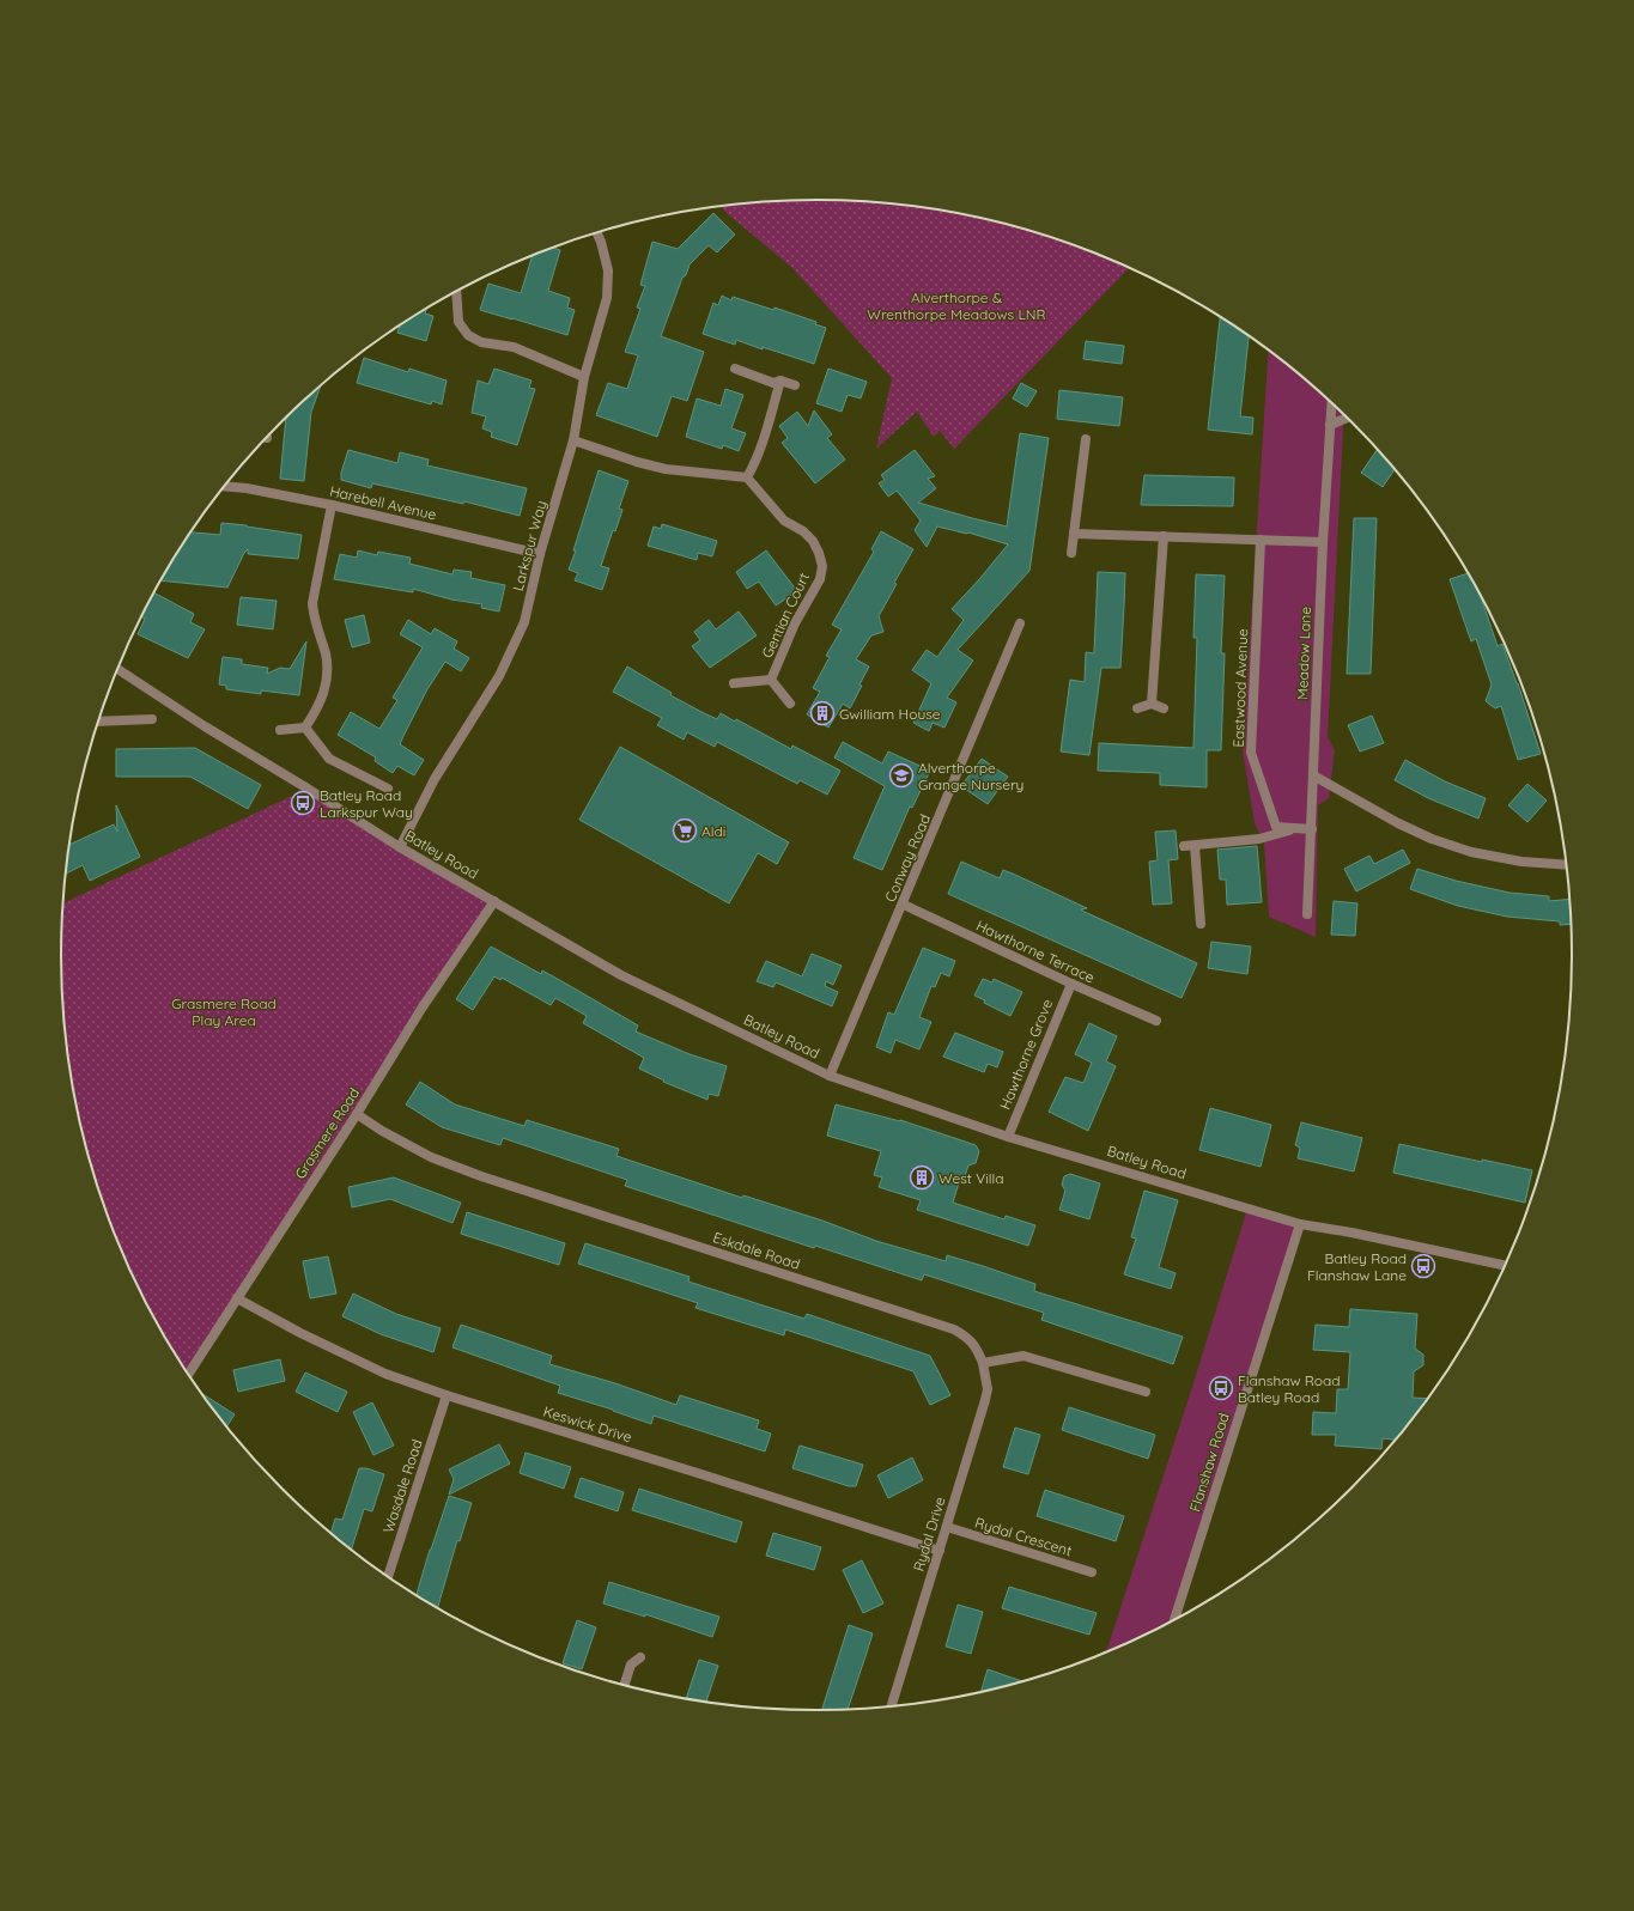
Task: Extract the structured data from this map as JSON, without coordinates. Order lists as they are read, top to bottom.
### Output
{
  "streets": {
    "street": [
      "Harebell Avenue",
      "Larkspur Way",
      "Gentian Court",
      "Meadow Lane",
      "Eastwood Avenue",
      "Batley Road",
      "Conway Road",
      "Hawthorne Terrace",
      "Hawthorne Grove",
      "Grasmere Road",
      "Eskdale Road",
      "Keswick Drive",
      "Flanshaw Road",
      "Wasdale Road",
      "Rydal Drive",
      "Rydal Crescent"
    ]
  },
  "crossings": [
    ["Harebell Avenue", "Larkspur Way"],
    ["Larkspur Way", "Batley Road"],
    ["Meadow Lane", "Eastwood Avenue"],
    ["Batley Road", "Conway Road"],
    ["Batley Road", "Hawthorne Grove"],
    ["Batley Road", "Grasmere Road"],
    ["Batley Road", "Flanshaw Road"],
    ["Conway Road", "Hawthorne Terrace"],
    ["Hawthorne Terrace", "Hawthorne Grove"],
    ["Grasmere Road", "Eskdale Road"],
    ["Grasmere Road", "Keswick Drive"],
    ["Eskdale Road", "Rydal Drive"],
    ["Keswick Drive", "Wasdale Road"],
    ["Keswick Drive", "Rydal Drive"],
    ["Rydal Drive", "Rydal Crescent"]
  ],
  "parks": ["Alverthorpe & Wrenthorpe Meadows LNR", "Grasmere Road Play Area"],
  "places": {
    "building": ["Gwilliam House", "West Villa"],
    "school or university": ["Alverthorpe Grange Nursery"],
    "bus stop": ["Batley Road Larkspur Way", "Batley Road Flanshaw Lane", "Flanshaw Road Batley Road"],
    "supermarket": ["Aldi"]
  }
}
